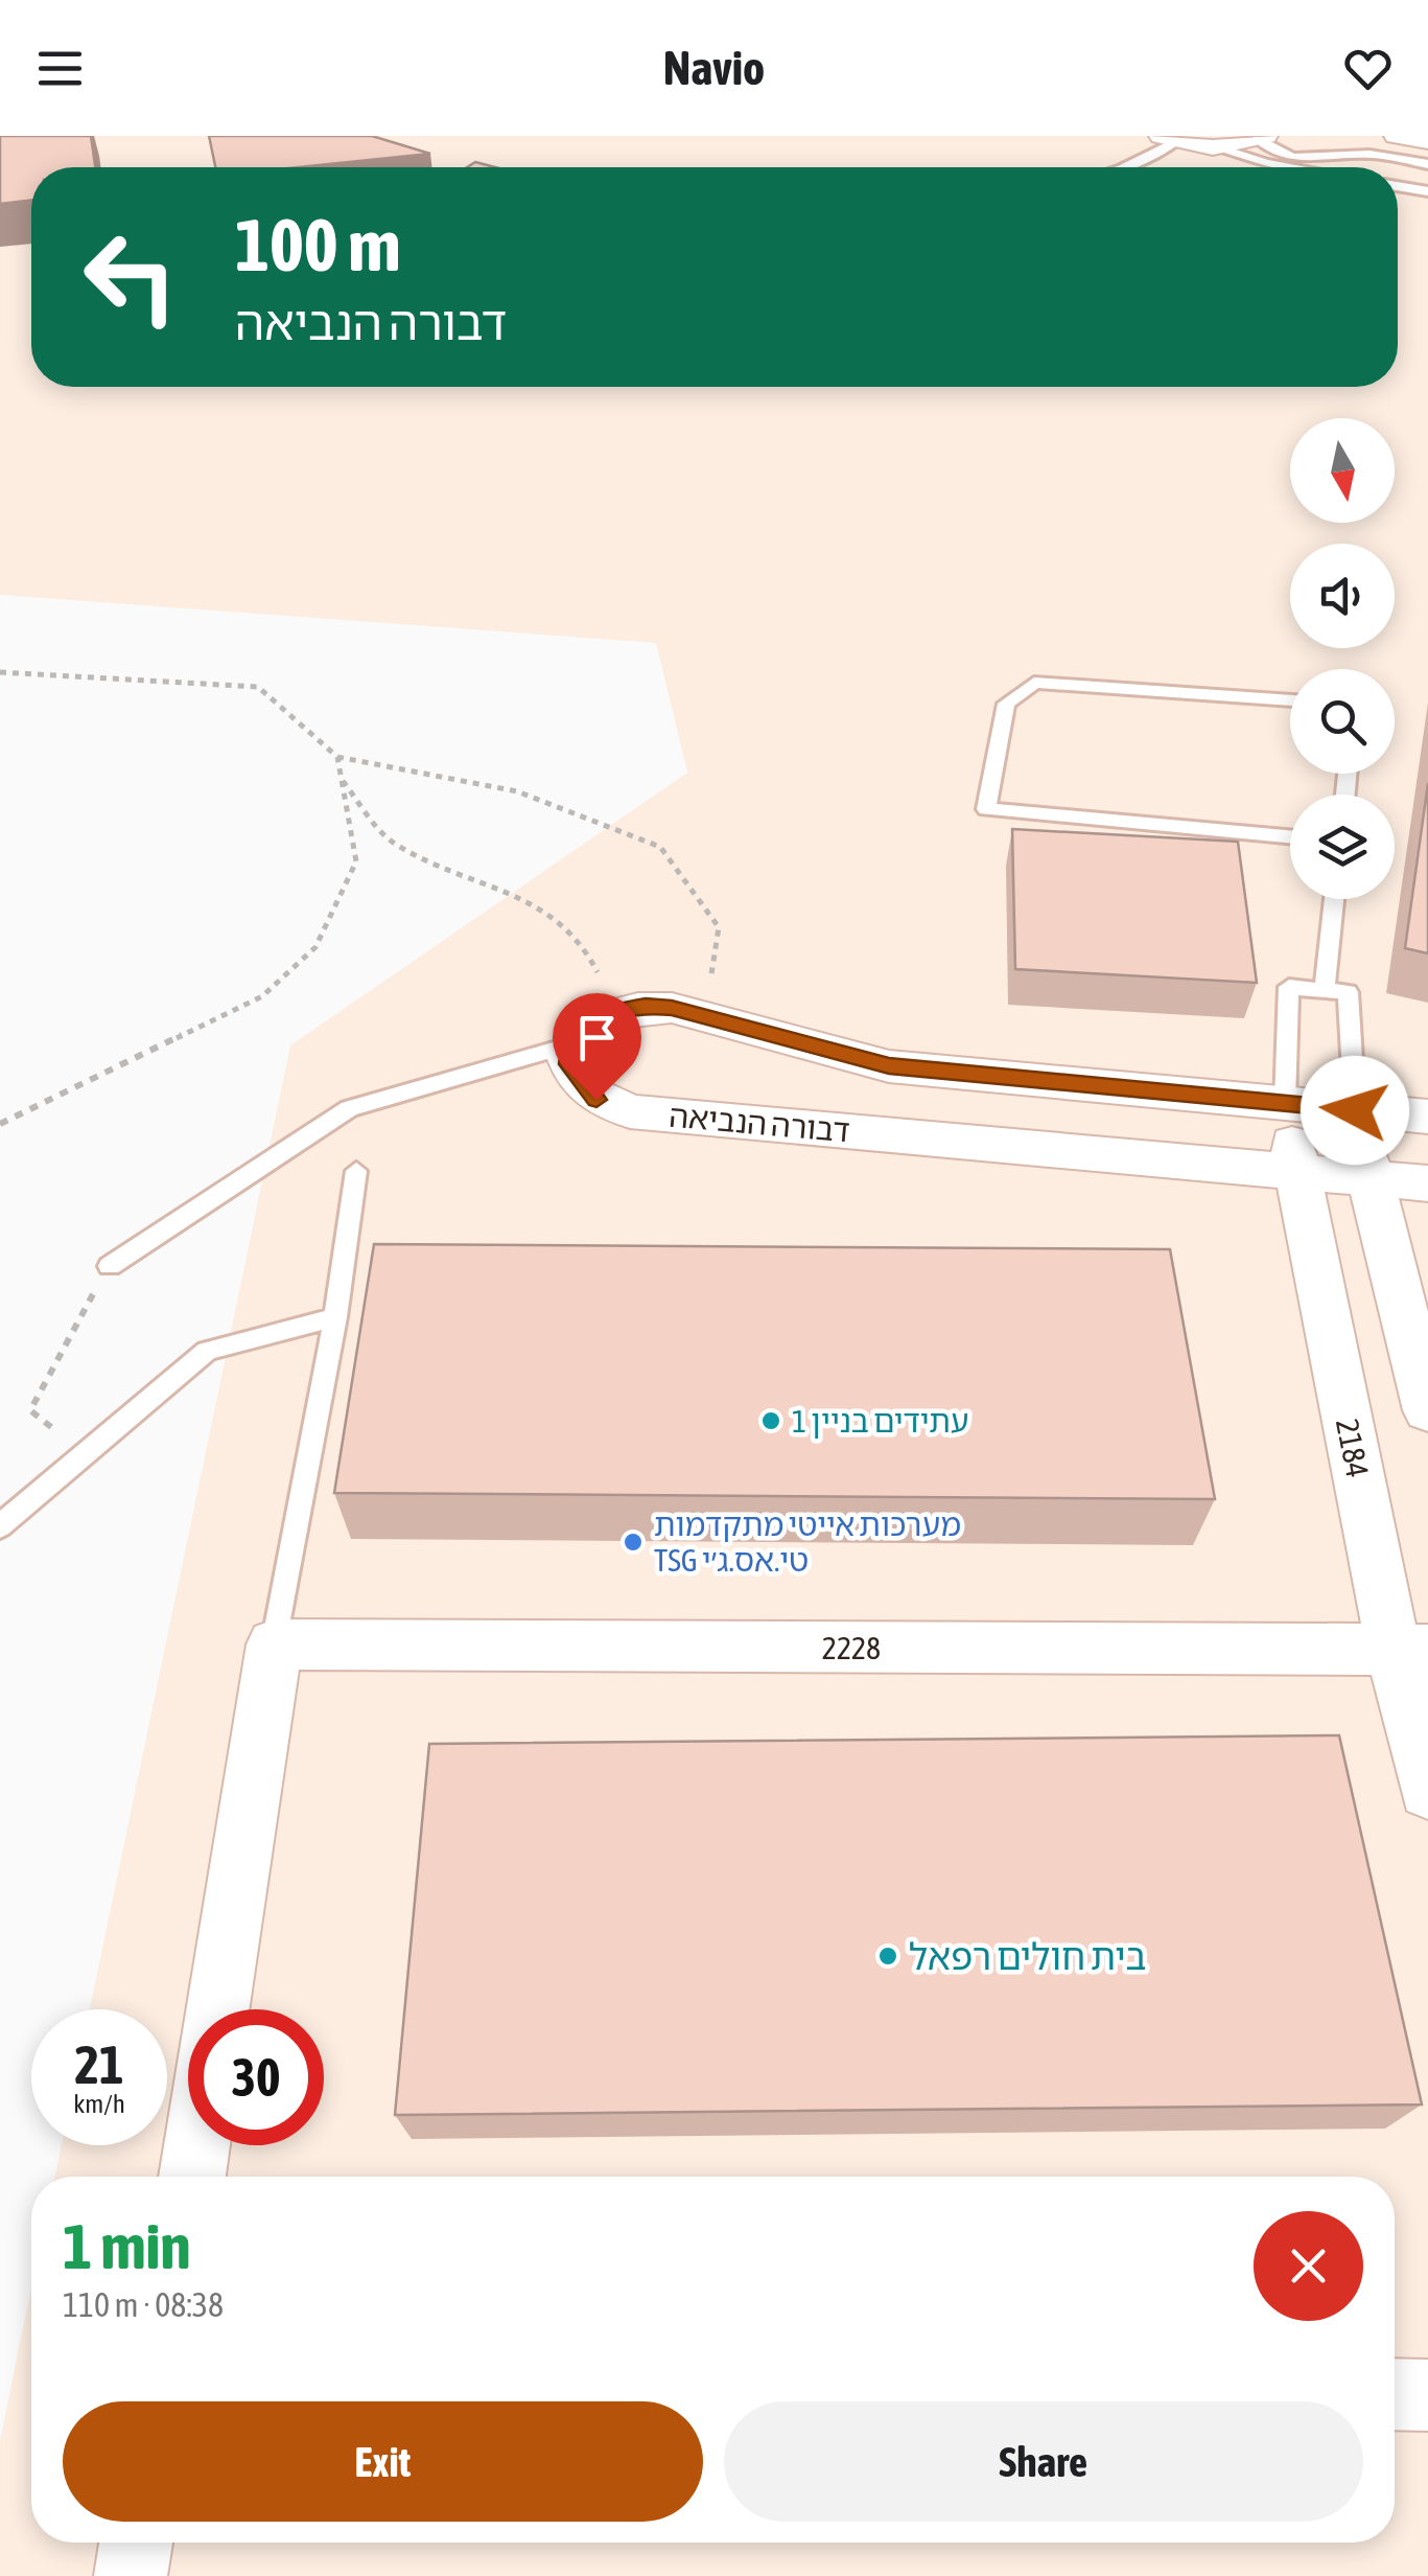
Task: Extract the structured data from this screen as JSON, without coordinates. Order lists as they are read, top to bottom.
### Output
{
  "streets": {
    "street": ["דבורה הנביאה", "2184", "2228"]
  },
  "crossings": [
    ["דבורה הנביאה", "2184"],
    ["2184", "2228"]
  ],
  "places": ["עתידים בניין 1", "מערכות אייטי מתקדמות TSG טי.אס.ג׳י", "בית חולים רפאל"],
  "north": "bottom",
  "page": {
    "header": "Navio",
    "turn": ["100 m", "דבורה הנביאה"],
    "speed": "21 km/h",
    "limit": "30",
    "heading": ["1 min", "110 m · 08:38"],
    "buttons": ["Exit", "Share"]
  }
}
